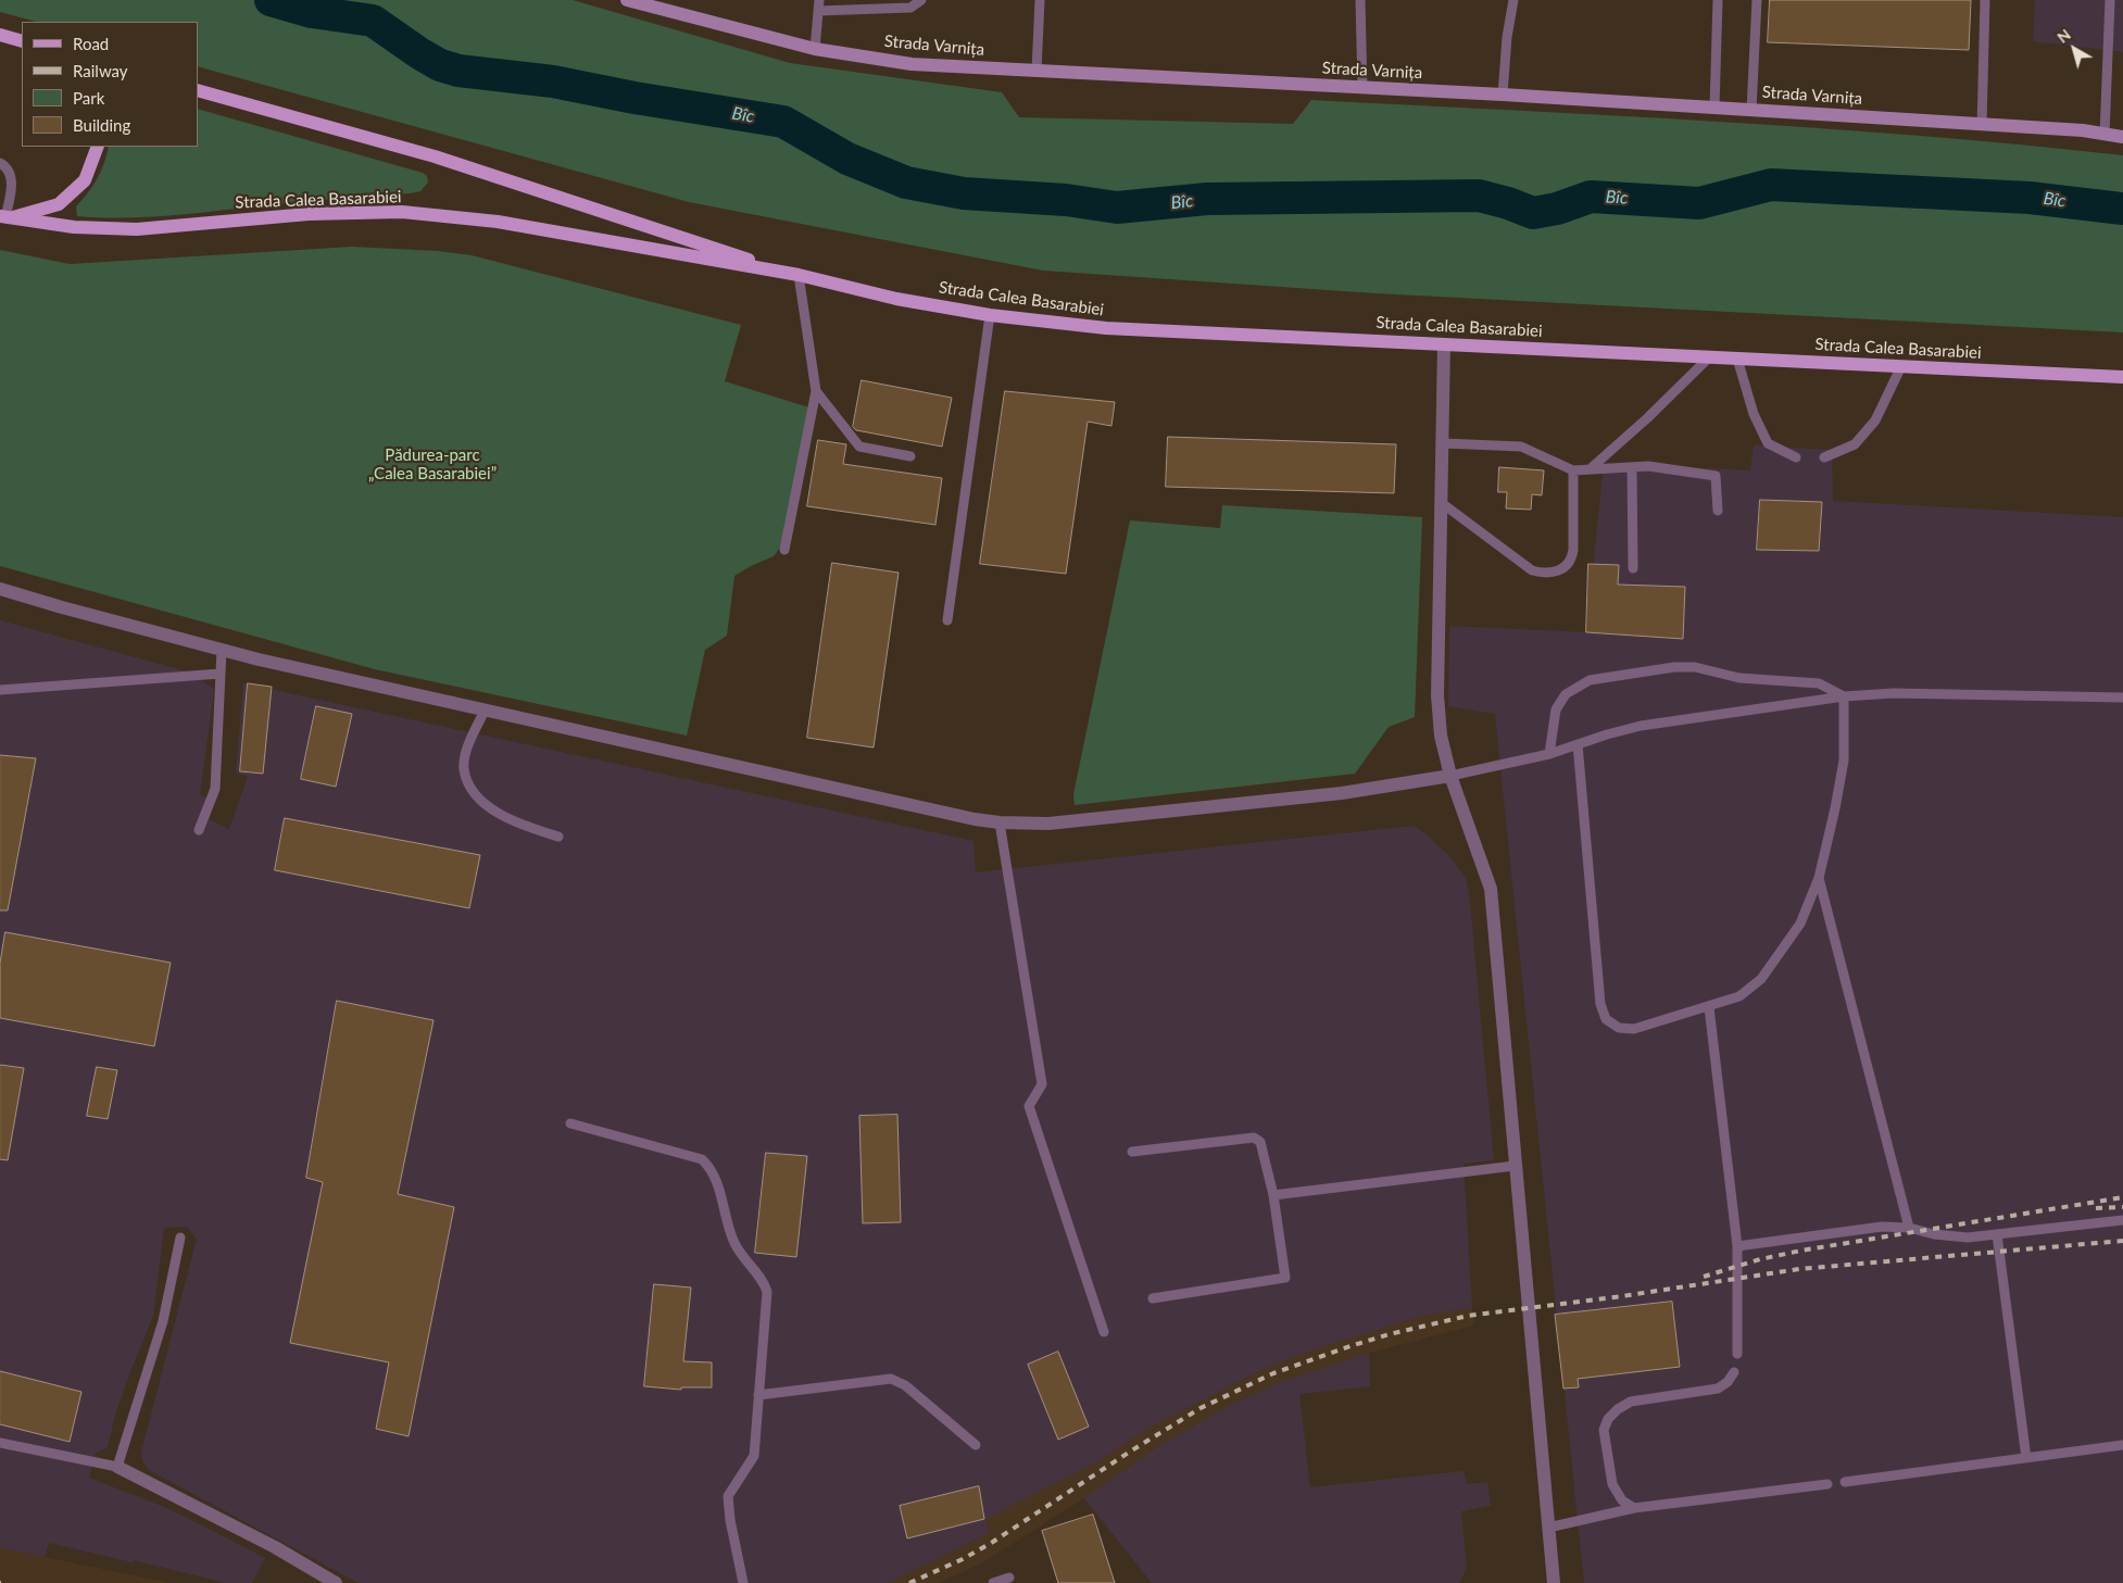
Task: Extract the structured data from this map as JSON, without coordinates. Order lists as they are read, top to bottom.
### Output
{
  "streets": {
    "main road": ["Strada Calea Basarabiei"],
    "street": ["Strada Varnița"]
  },
  "water": ["Bîc"],
  "parks": ["Pădurea-parc „Calea Basarabiei”"],
  "legend": [
    "Road",
    "Railway",
    "Park",
    "Building"
  ],
  "north": "top left"
}
